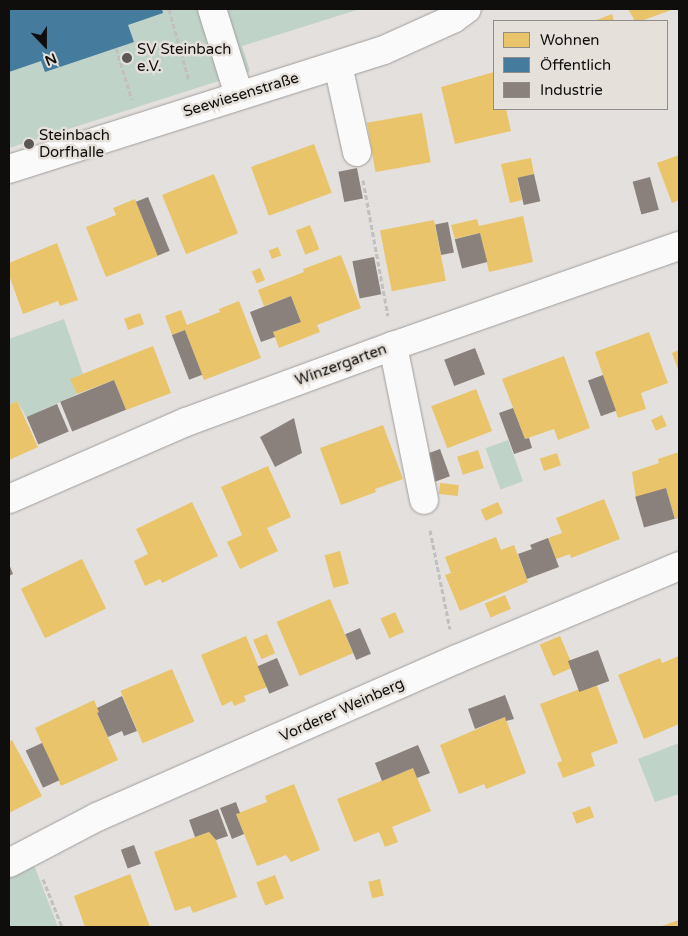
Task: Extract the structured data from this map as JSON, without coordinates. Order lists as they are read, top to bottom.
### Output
{
  "streets": {
    "street": ["Seewiesenstraße", "Winzergarten", "Vorderer Weinberg"]
  },
  "places": ["SV Steinbach e.V.", "Steinbach Dorfhalle"],
  "legend": ["Wohnen", "Öffentlich", "Industrie"],
  "north": "bottom"
}
